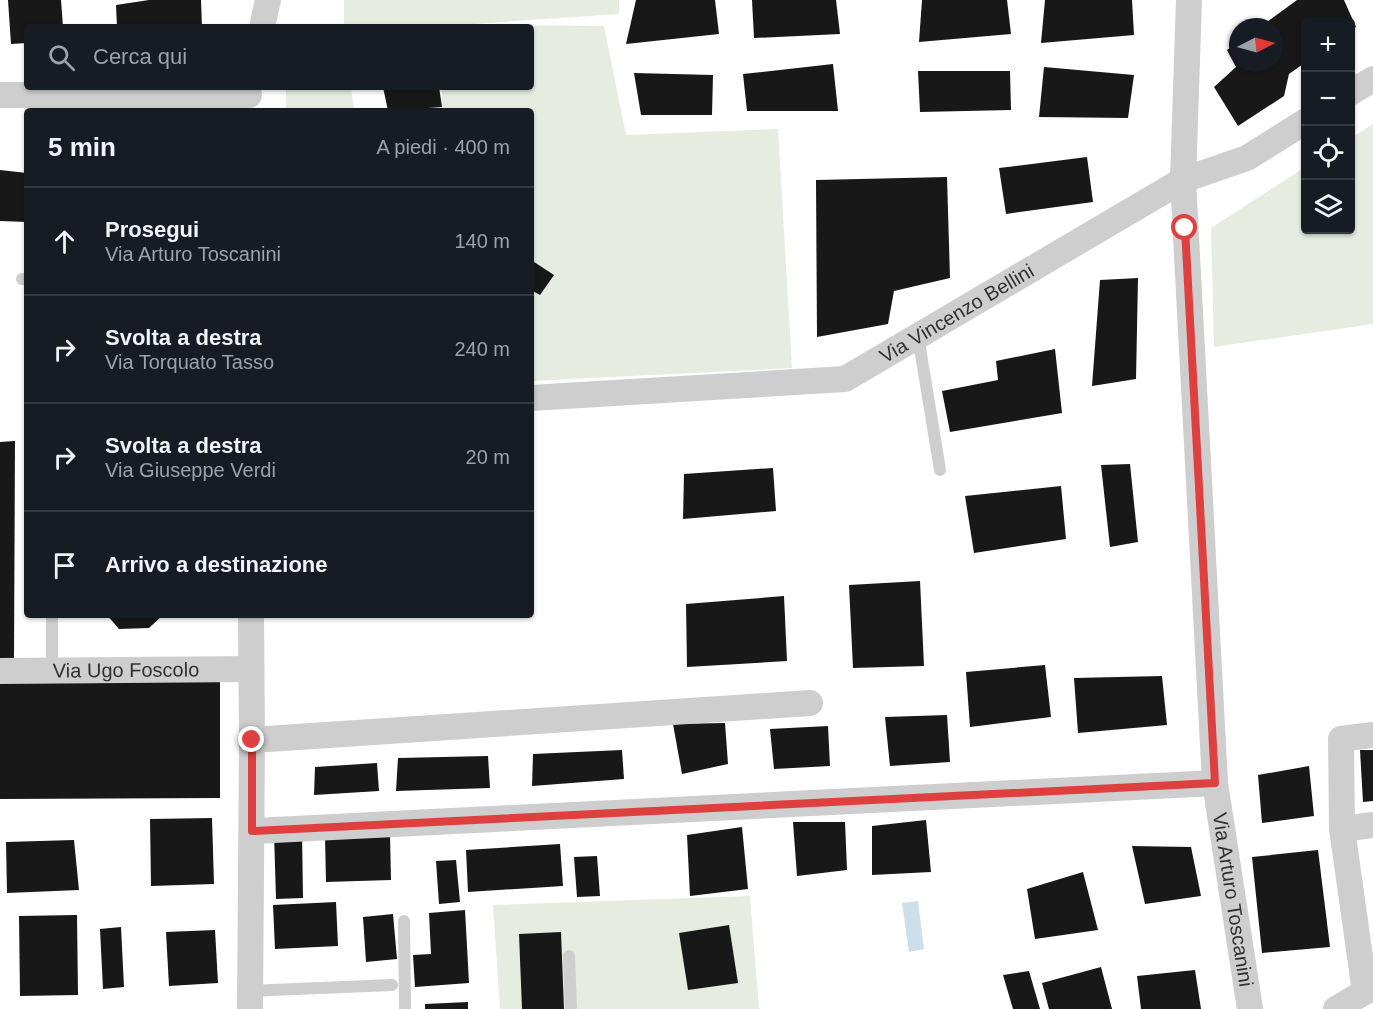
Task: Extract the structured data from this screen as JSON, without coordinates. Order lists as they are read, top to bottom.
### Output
{
  "streets": {
    "street": ["Via Vincenzo Bellini", "Via Ugo Foscolo", "Via Arturo Toscanini"]
  },
  "crossings": [
    ["Via Vincenzo Bellini", "Via Arturo Toscanini"]
  ],
  "north": "right",
  "page": {
    "map_buttons": ["+", "−"],
    "search": "Cerca qui",
    "heading": ["5 min", "A piedi · 400 m"],
    "list": [
      ["Prosegui", "Via Arturo Toscanini", "140 m"],
      ["Svolta a destra", "Via Torquato Tasso", "240 m"],
      ["Svolta a destra", "Via Giuseppe Verdi", "20 m"],
      "Arrivo a destinazione"
    ]
  }
}
